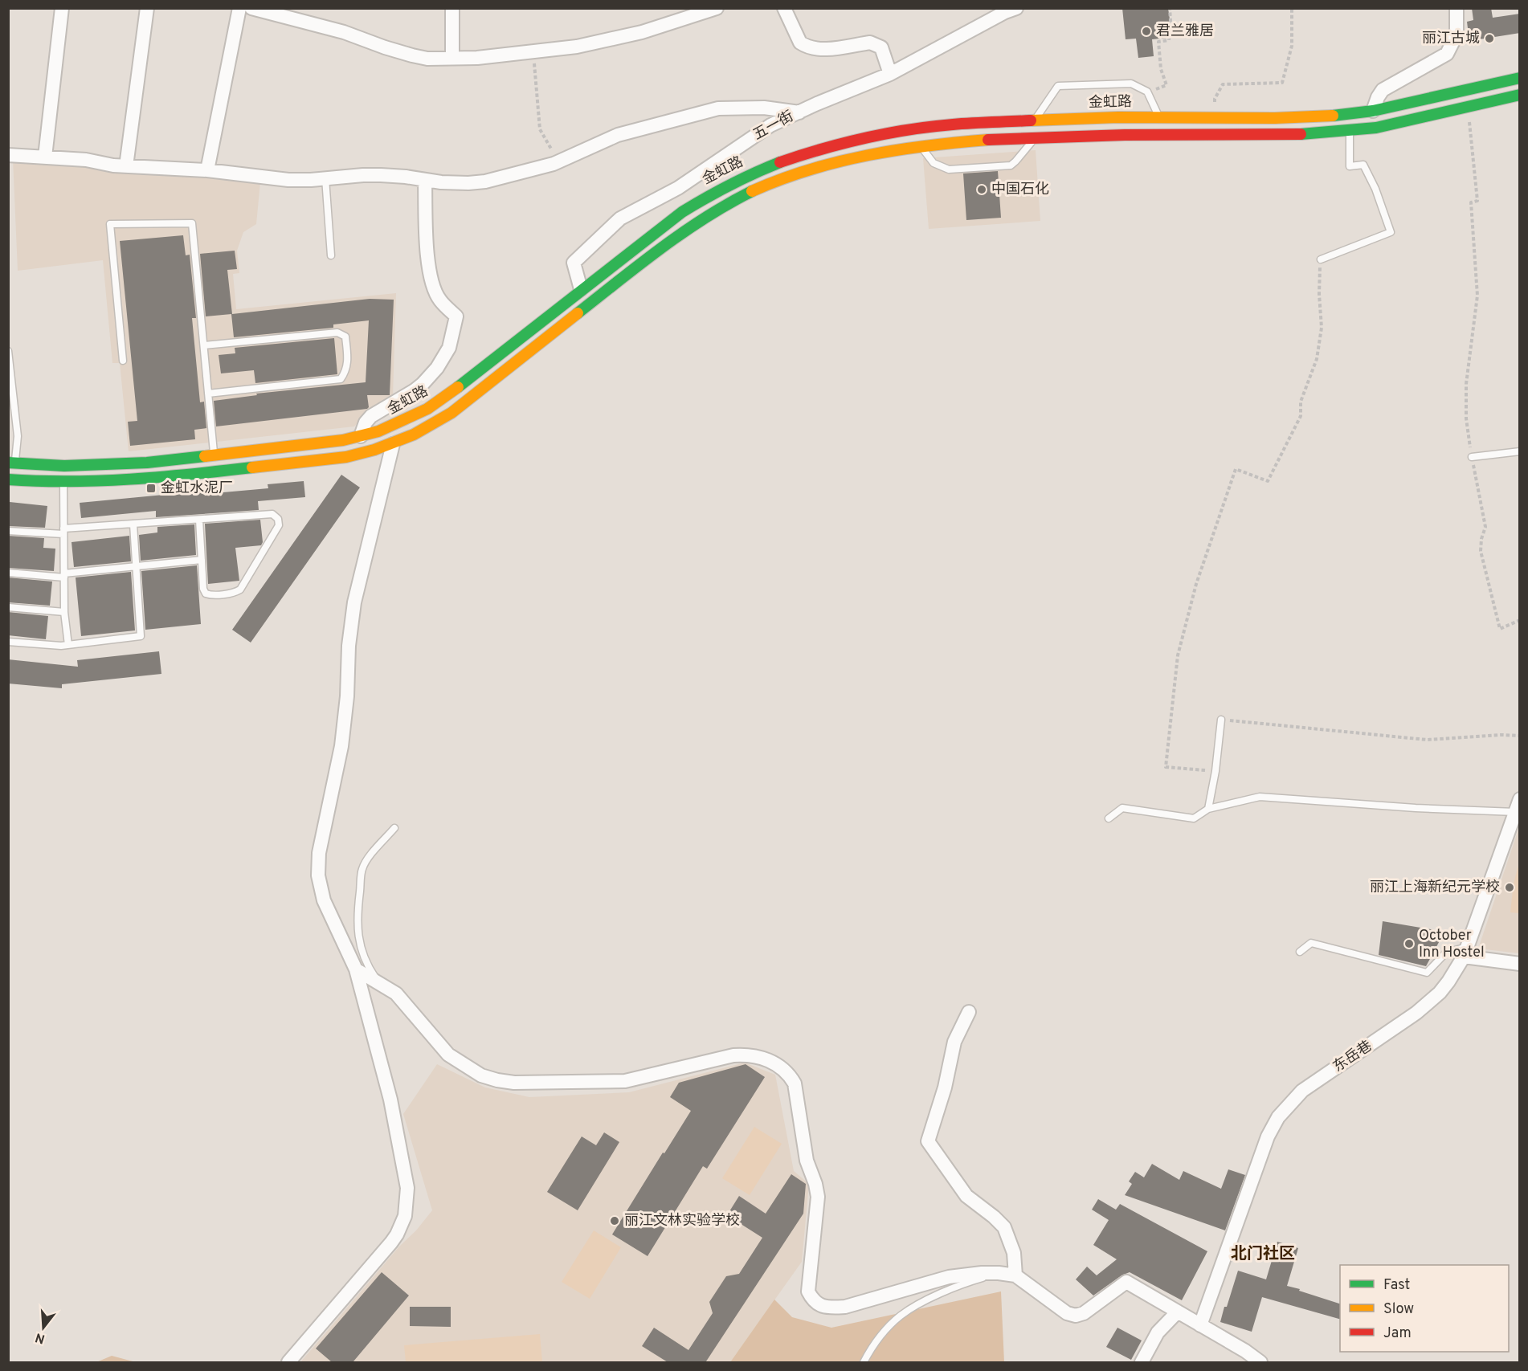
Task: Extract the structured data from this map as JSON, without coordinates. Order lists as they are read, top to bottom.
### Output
{
  "streets": {
    "main road": ["金虹路"],
    "street": ["五一街", "东岳巷"]
  },
  "crossings": [
    ["金虹路", "五一街"]
  ],
  "districts": ["北门社区"],
  "places": {
    "other": [
      "君兰雅居",
      "丽江古城",
      "中国石化",
      "丽江上海新纪元学校",
      "October Inn Hostel",
      "丽江文林实验学校"
    ],
    "transit": ["金虹水泥厂"]
  },
  "legend": ["Fast", "Slow", "Jam"],
  "north": "bottom"
}
